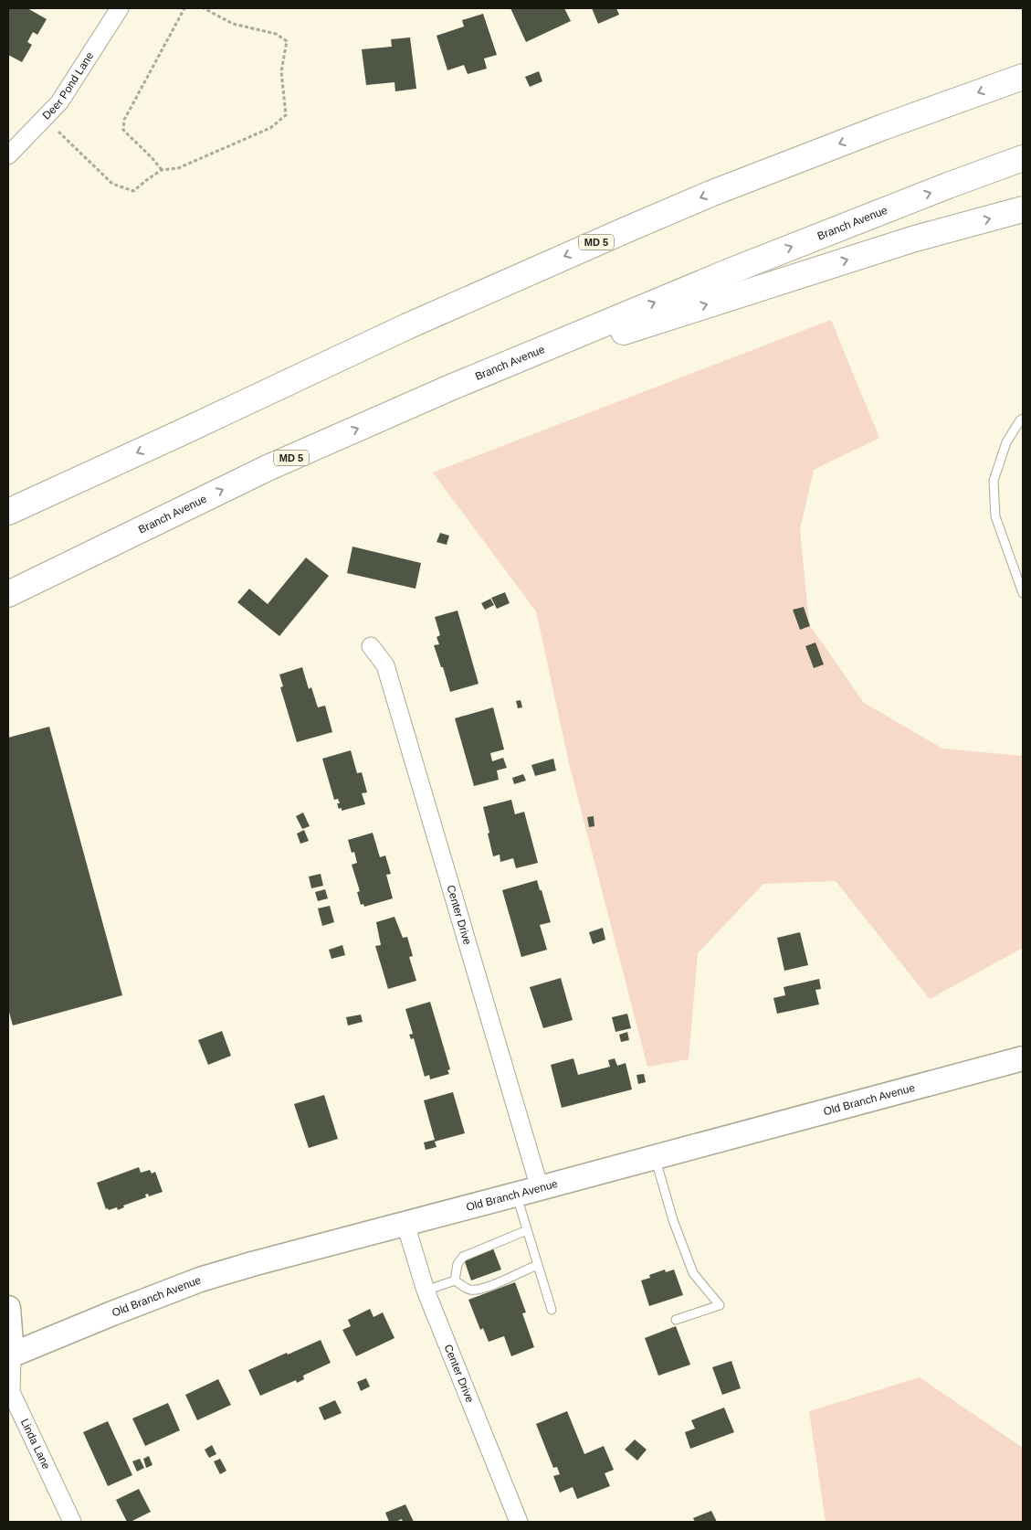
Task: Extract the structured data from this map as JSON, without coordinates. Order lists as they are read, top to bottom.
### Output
{
  "streets": {
    "highway": ["Branch Avenue", "MD 5"],
    "street": [
      "Deer Pond Lane",
      "Center Drive",
      "Old Branch Avenue",
      "Linda Lane"
    ]
  },
  "crossings": [
    ["Center Drive", "Old Branch Avenue"],
    ["Old Branch Avenue", "Linda Lane"]
  ]
}
